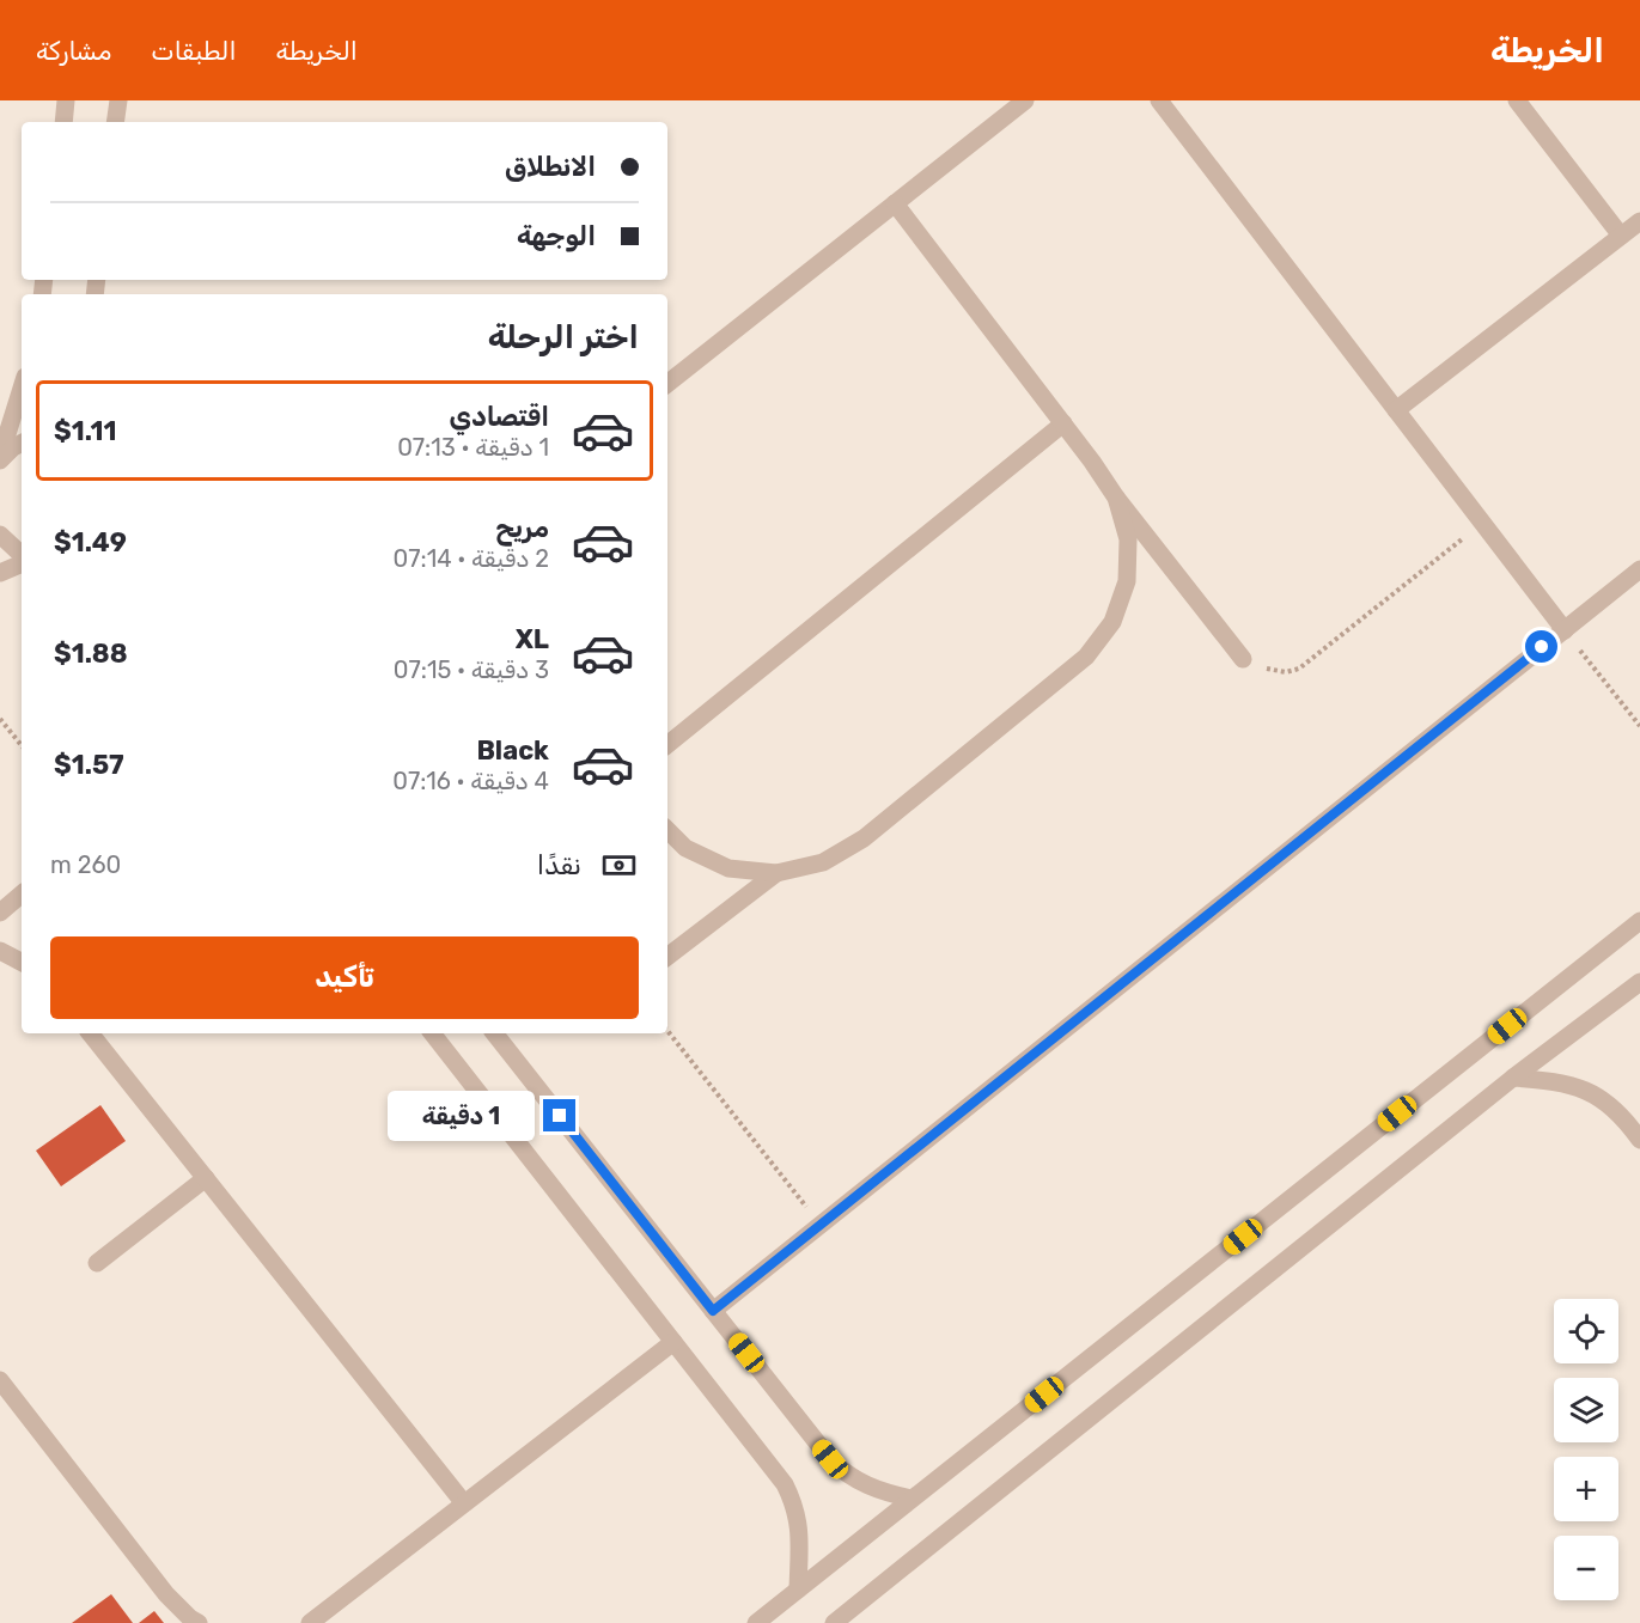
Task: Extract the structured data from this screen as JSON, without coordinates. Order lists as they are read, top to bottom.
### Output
{
  "page": {
    "header": "الخريطة",
    "nav": ["الخريطة", "الطبقات", "مشاركة"],
    "banner": ["الانطلاق", "الوجهة"],
    "heading": "اختر الرحلة",
    "list": [
      {
        "name": "اقتصادي",
        "note": "1 دقيقة · 07:13",
        "value": "$1.11"
      },
      {
        "name": "مريح",
        "note": "2 دقيقة · 07:14",
        "value": "$1.49"
      },
      {
        "name": "XL",
        "note": "3 دقيقة · 07:15",
        "value": "$1.88"
      },
      {
        "name": "Black",
        "note": "4 دقيقة · 07:16",
        "value": "$1.57"
      }
    ],
    "pay": ["نقدًا", "260 m"],
    "buttons": "تأكيد",
    "bubble": "1 دقيقة",
    "map_buttons": ["+", "−"]
  }
}
